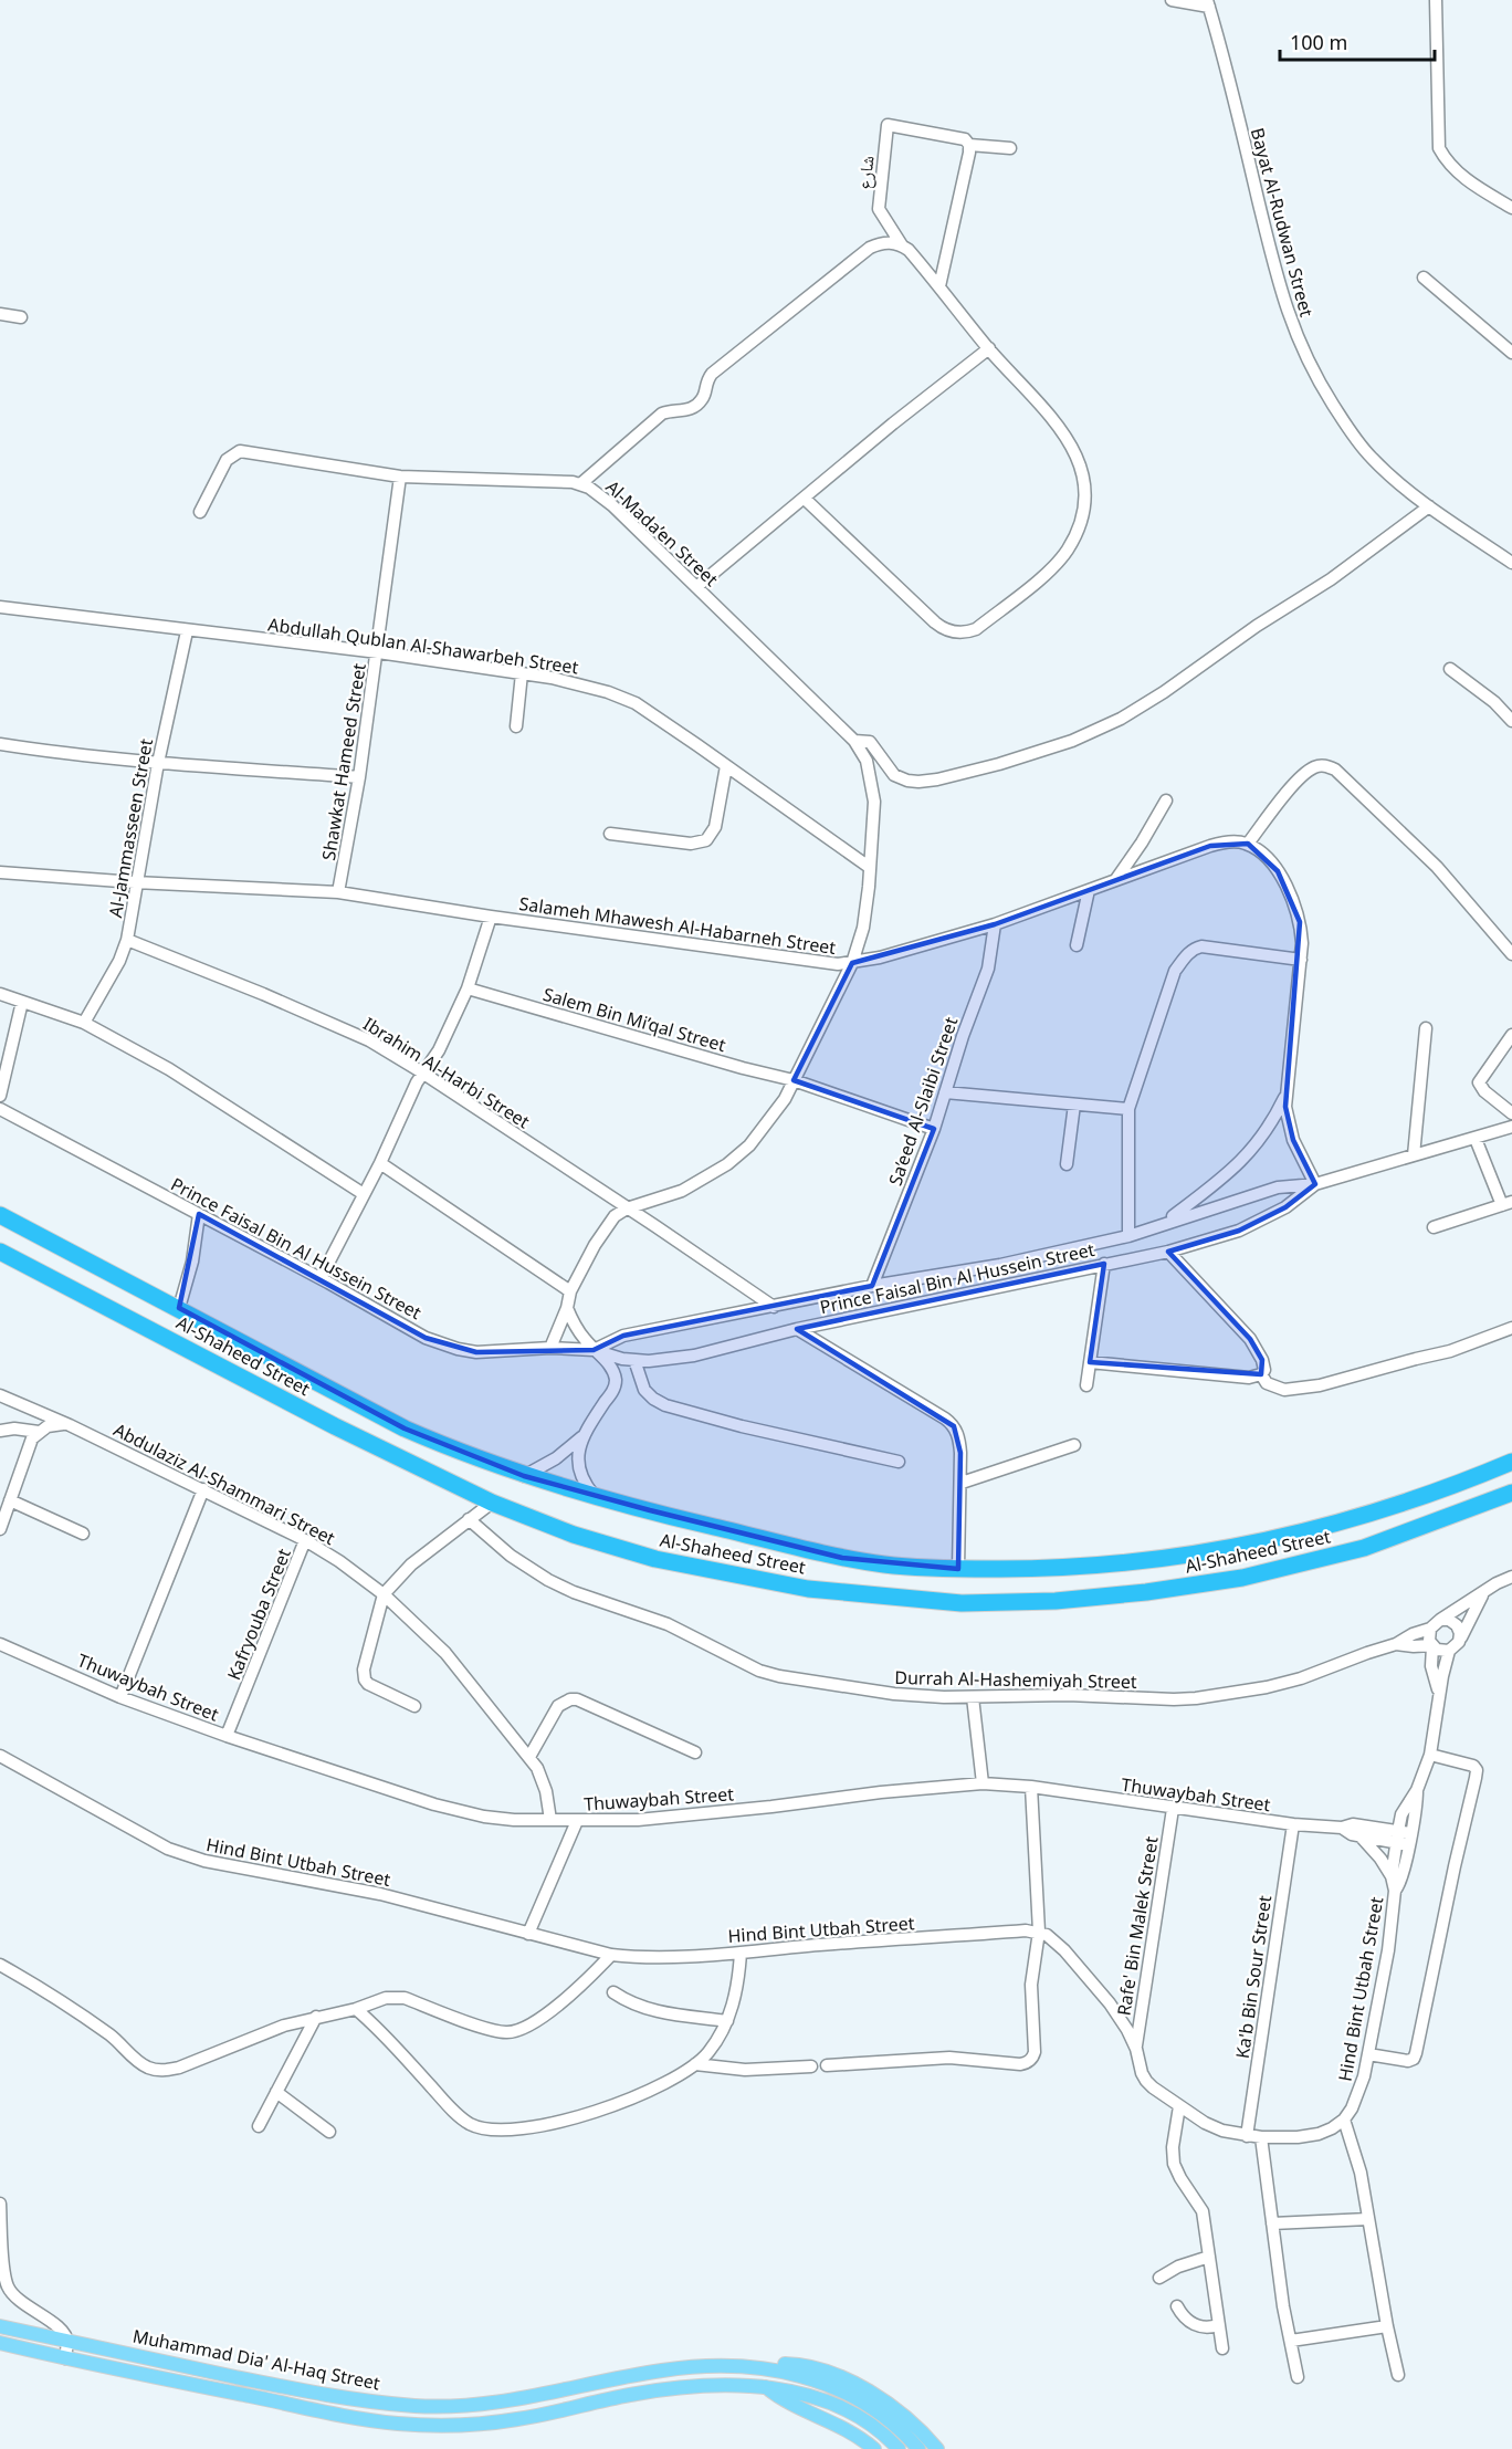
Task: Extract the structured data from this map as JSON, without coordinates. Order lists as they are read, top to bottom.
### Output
{
  "streets": {
    "highway": ["Al-Shaheed Street"],
    "main road": ["Muhammad Dia' Al-Haq Street"],
    "street": [
      "شارع",
      "Bayat Al-Rudwan Street",
      "Al-Mada’en Street",
      "Abdullah Qublan Al-Shawarbeh Street",
      "Shawkat Hameed Street",
      "Al-Jammasseen Street",
      "Salameh Mhawesh Al-Habarneh Street",
      "Salem Bin Mi’qal Street",
      "Ibrahim Al-Harbi Street",
      "Sa’eed Al-Slaibi Street",
      "Prince Faisal Bin Al Hussein Street",
      "Abdulaziz Al-Shammari Street",
      "Kafryouba Street",
      "Durrah Al-Hashemiyah Street",
      "Thuwaybah Street",
      "Hind Bint Utbah Street",
      "Rafe' Bin Malek Street",
      "Ka'b Bin Sour Street"
    ]
  },
  "crossings": [
    ["Al-Mada’en Street", "Abdullah Qublan Al-Shawarbeh Street"],
    ["Al-Mada’en Street", "Shawkat Hameed Street"],
    ["Al-Mada’en Street", "Salameh Mhawesh Al-Habarneh Street"],
    ["Al-Mada’en Street", "Salem Bin Mi’qal Street"],
    ["Al-Mada’en Street", "Ibrahim Al-Harbi Street"],
    ["Abdullah Qublan Al-Shawarbeh Street", "Shawkat Hameed Street"],
    ["Abdullah Qublan Al-Shawarbeh Street", "Al-Jammasseen Street"],
    ["Shawkat Hameed Street", "Salameh Mhawesh Al-Habarneh Street"],
    ["Al-Jammasseen Street", "Salameh Mhawesh Al-Habarneh Street"],
    ["Al-Jammasseen Street", "Ibrahim Al-Harbi Street"],
    ["Salameh Mhawesh Al-Habarneh Street", "Sa’eed Al-Slaibi Street"],
    ["Salem Bin Mi’qal Street", "Sa’eed Al-Slaibi Street"],
    ["Ibrahim Al-Harbi Street", "Prince Faisal Bin Al Hussein Street"],
    ["Sa’eed Al-Slaibi Street", "Prince Faisal Bin Al Hussein Street"],
    ["Abdulaziz Al-Shammari Street", "Kafryouba Street"],
    ["Abdulaziz Al-Shammari Street", "Thuwaybah Street"],
    ["Kafryouba Street", "Thuwaybah Street"],
    ["Durrah Al-Hashemiyah Street", "Hind Bint Utbah Street"],
    ["Thuwaybah Street", "Hind Bint Utbah Street"],
    ["Thuwaybah Street", "Rafe' Bin Malek Street"],
    ["Thuwaybah Street", "Ka'b Bin Sour Street"]
  ],
  "scale_bar": "100 m"
}
